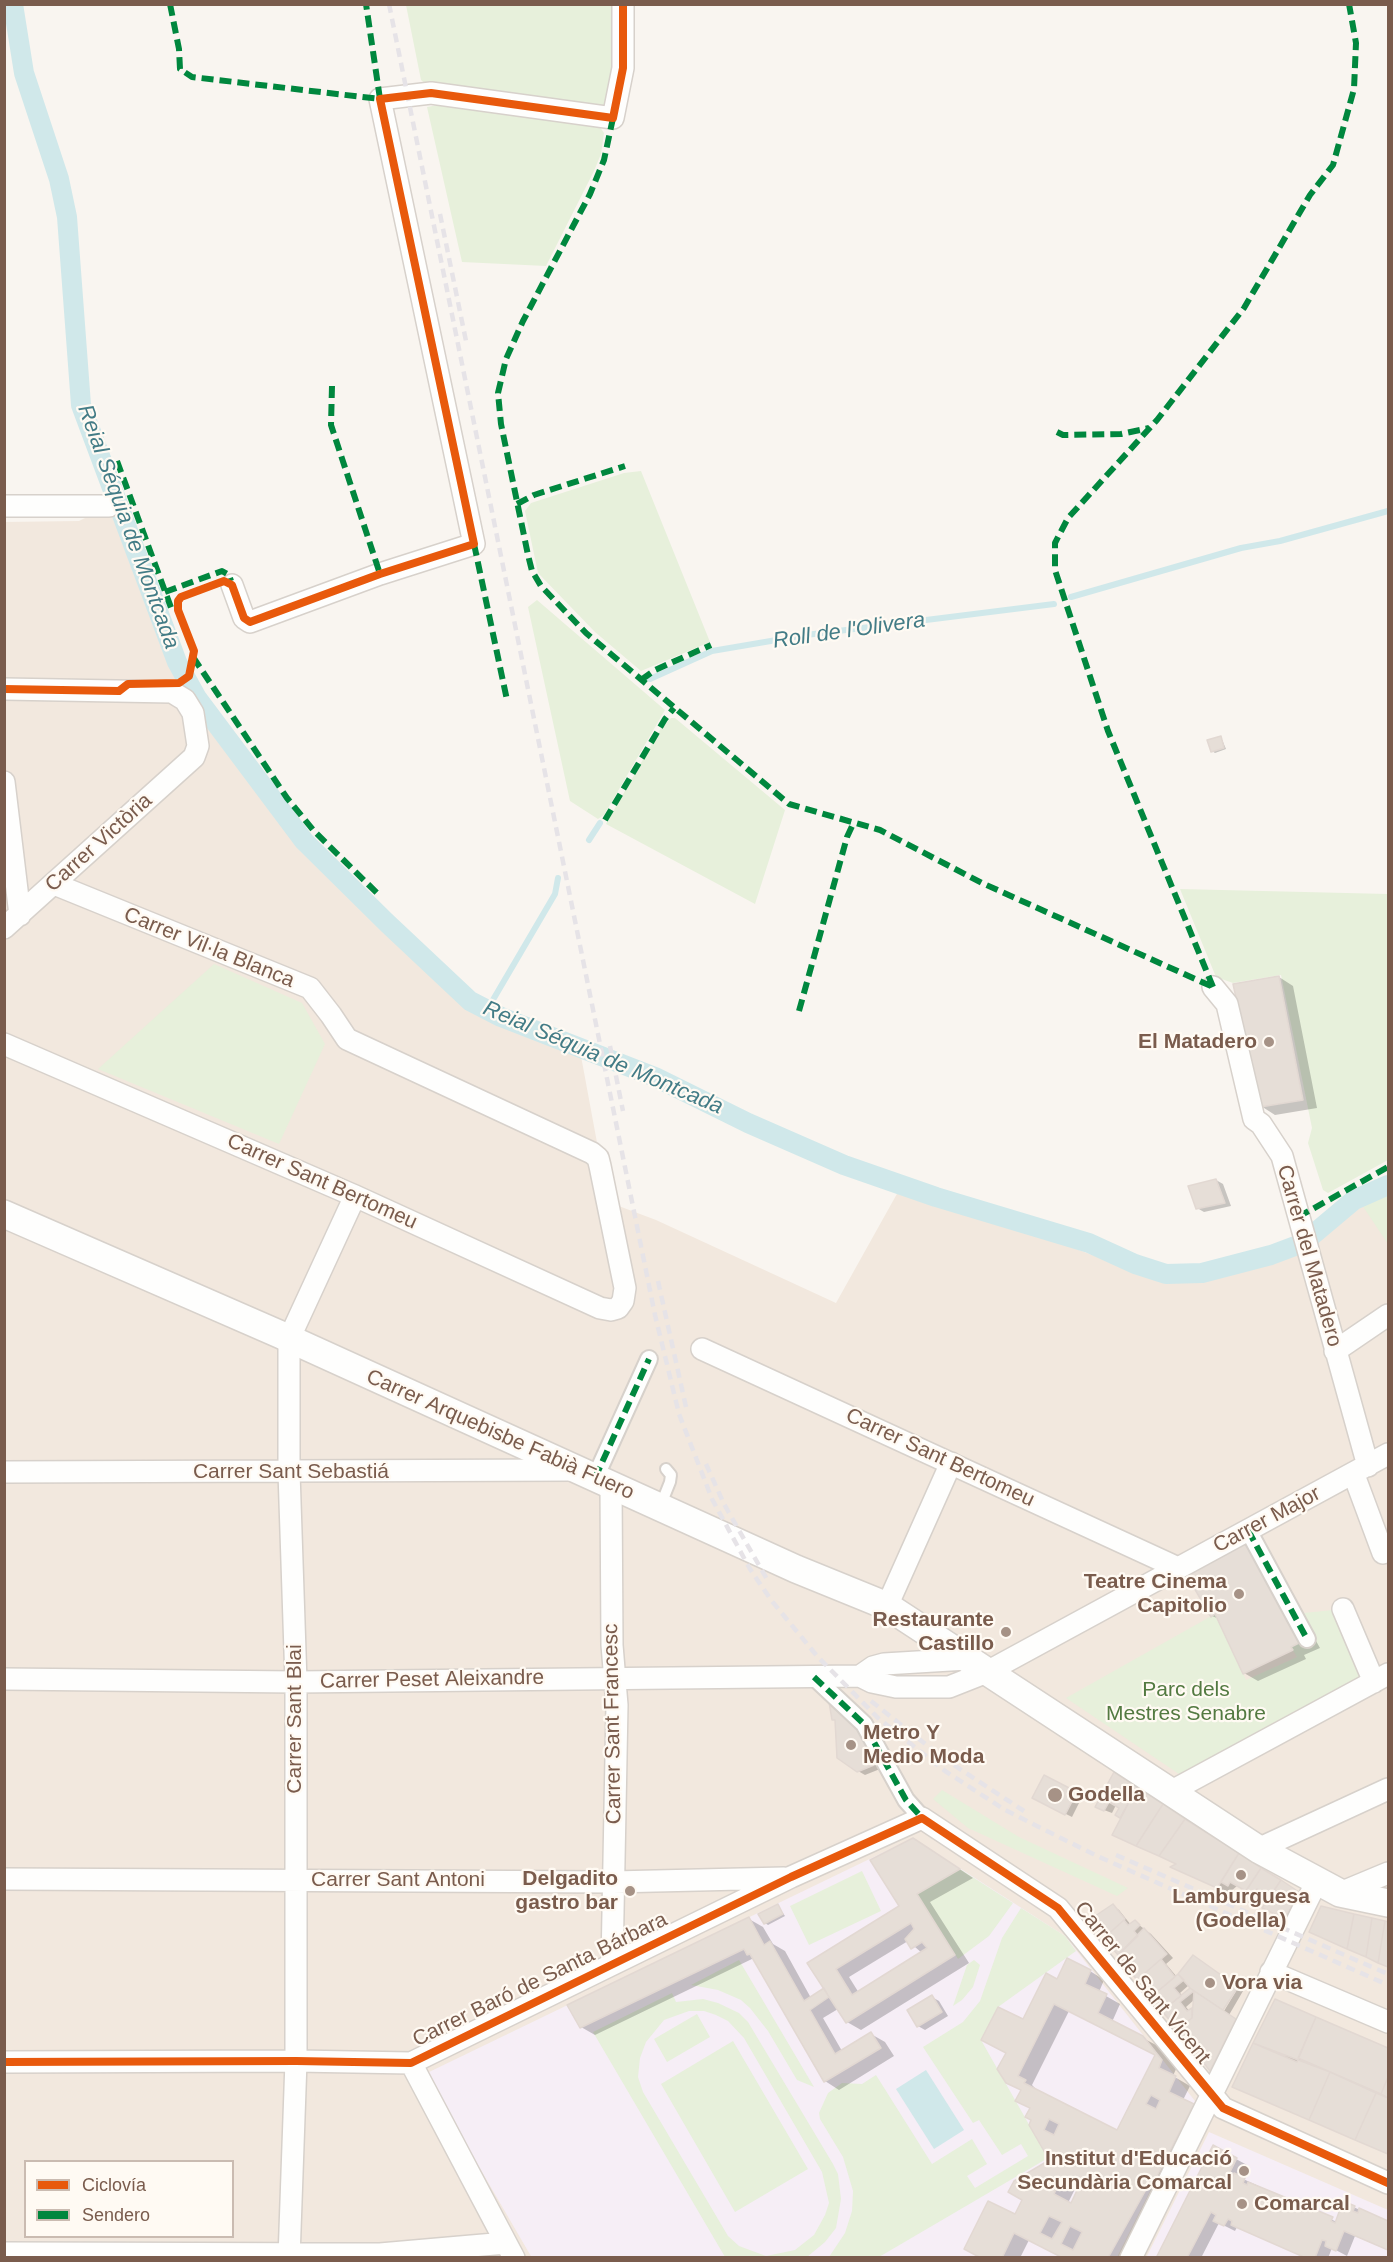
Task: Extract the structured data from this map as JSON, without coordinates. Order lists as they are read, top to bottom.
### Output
{
  "streets": {
    "street": [
      "Carrer Victòria",
      "Carrer Vil·la Blanca",
      "Carrer Sant Bertomeu",
      "Carrer del Matadero",
      "Carrer Arquebisbe Fabià Fuero",
      "Carrer Sant Sebastiá",
      "Carrer Major",
      "Carrer Peset Aleixandre",
      "Carrer Sant Blai",
      "Carrer Sant Francesc",
      "Carrer Sant Antoni",
      "Carrer Baró de Santa Bárbara",
      "Carrer de Sant Vicent"
    ]
  },
  "crossings": [
    ["Carrer Victòria", "Carrer Vil·la Blanca"],
    ["Carrer Vil·la Blanca", "Carrer Sant Bertomeu"],
    ["Carrer Sant Bertomeu", "Carrer Major"],
    ["Carrer Sant Bertomeu", "Carrer Sant Blai"],
    ["Carrer del Matadero", "Carrer Major"],
    ["Carrer Arquebisbe Fabià Fuero", "Carrer Sant Sebastiá"],
    ["Carrer Arquebisbe Fabià Fuero", "Carrer Major"],
    ["Carrer Arquebisbe Fabià Fuero", "Carrer Peset Aleixandre"],
    ["Carrer Arquebisbe Fabià Fuero", "Carrer Sant Blai"],
    ["Carrer Arquebisbe Fabià Fuero", "Carrer Sant Francesc"],
    ["Carrer Sant Sebastiá", "Carrer Sant Blai"],
    ["Carrer Sant Sebastiá", "Carrer Sant Francesc"],
    ["Carrer Major", "Carrer Peset Aleixandre"],
    ["Carrer Peset Aleixandre", "Carrer Sant Blai"],
    ["Carrer Peset Aleixandre", "Carrer Sant Francesc"],
    ["Carrer Peset Aleixandre", "Carrer de Sant Vicent"],
    ["Carrer Sant Blai", "Carrer Sant Antoni"],
    ["Carrer Sant Blai", "Carrer Baró de Santa Bárbara"],
    ["Carrer Sant Francesc", "Carrer Sant Antoni"],
    ["Carrer Sant Francesc", "Carrer Baró de Santa Bárbara"],
    ["Carrer Sant Antoni", "Carrer Baró de Santa Bárbara"],
    ["Carrer Baró de Santa Bárbara", "Carrer de Sant Vicent"]
  ],
  "water": ["Reial Séquia de Montcada", "Roll de l'Olivera"],
  "parks": ["Parc dels Mestres Senabre"],
  "places": [
    "El Matadero",
    "Teatre Cinema Capitolio",
    "Restaurante Castillo",
    "Metro Y Medio Moda",
    "Godella",
    "Lamburguesa (Godella)",
    "Delgadito gastro bar",
    "Vora via",
    "Institut d'Educació Secundària Comarcal",
    "Comarcal"
  ],
  "legend": ["Ciclovía", "Sendero"]
}
